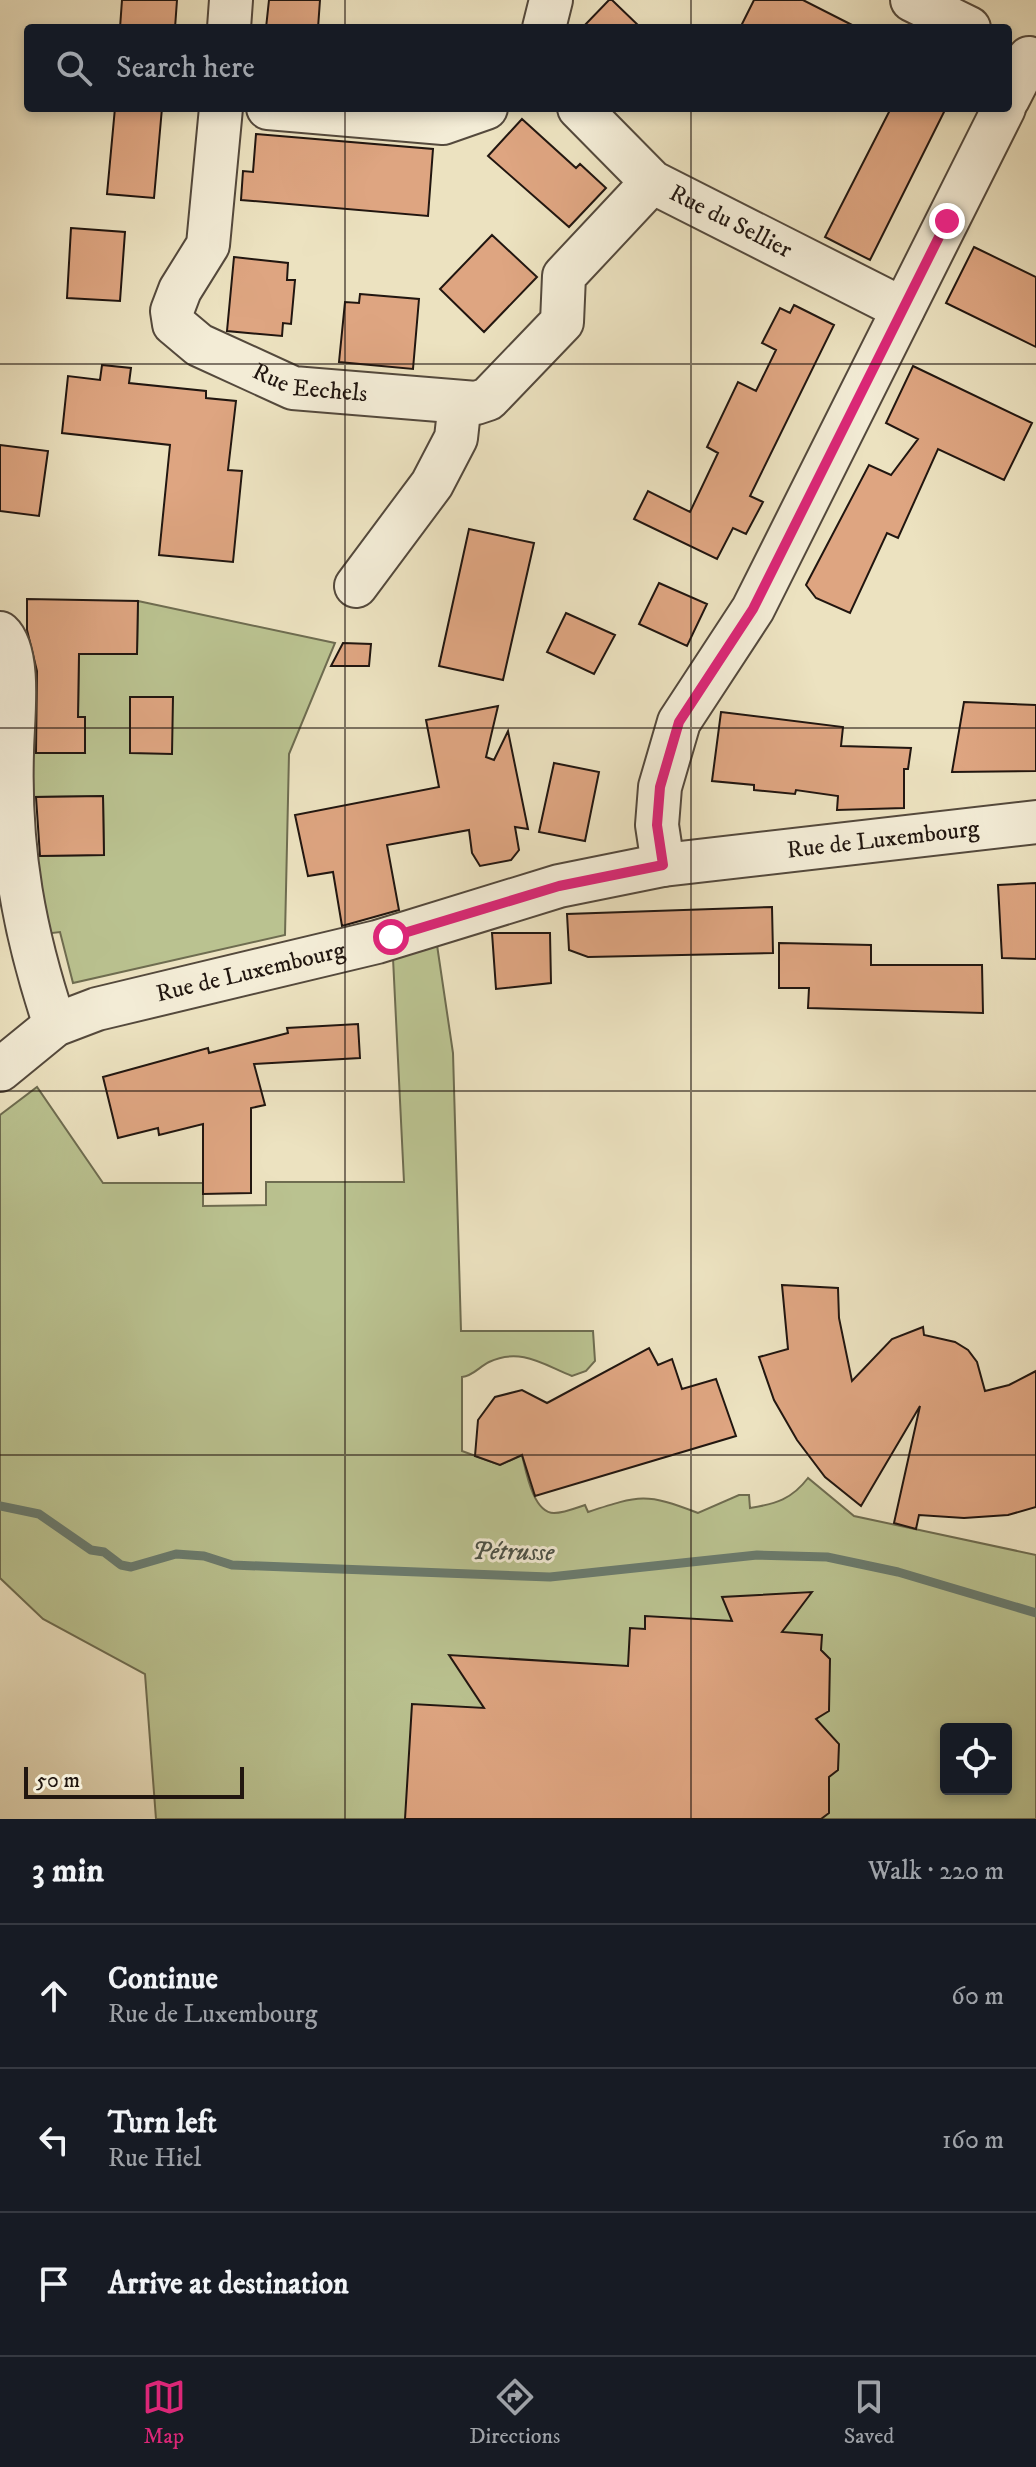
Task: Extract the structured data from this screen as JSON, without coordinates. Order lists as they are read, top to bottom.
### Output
{
  "streets": {
    "street": ["Rue du Sellier", "Rue Eechels", "Rue de Luxembourg"]
  },
  "crossings": [
    ["Rue du Sellier", "Rue Eechels"]
  ],
  "water": ["Pétrusse"],
  "scale_bar": "50 m",
  "page": {
    "search": "Search here",
    "scale": "50 m",
    "heading": ["3 min", "Walk · 220 m"],
    "list": [
      ["Continue", "Rue de Luxembourg", "60 m"],
      ["Turn left", "Rue Hiel", "160 m"],
      "Arrive at destination"
    ],
    "nav": ["Map", "Directions", "Saved"]
  }
}
